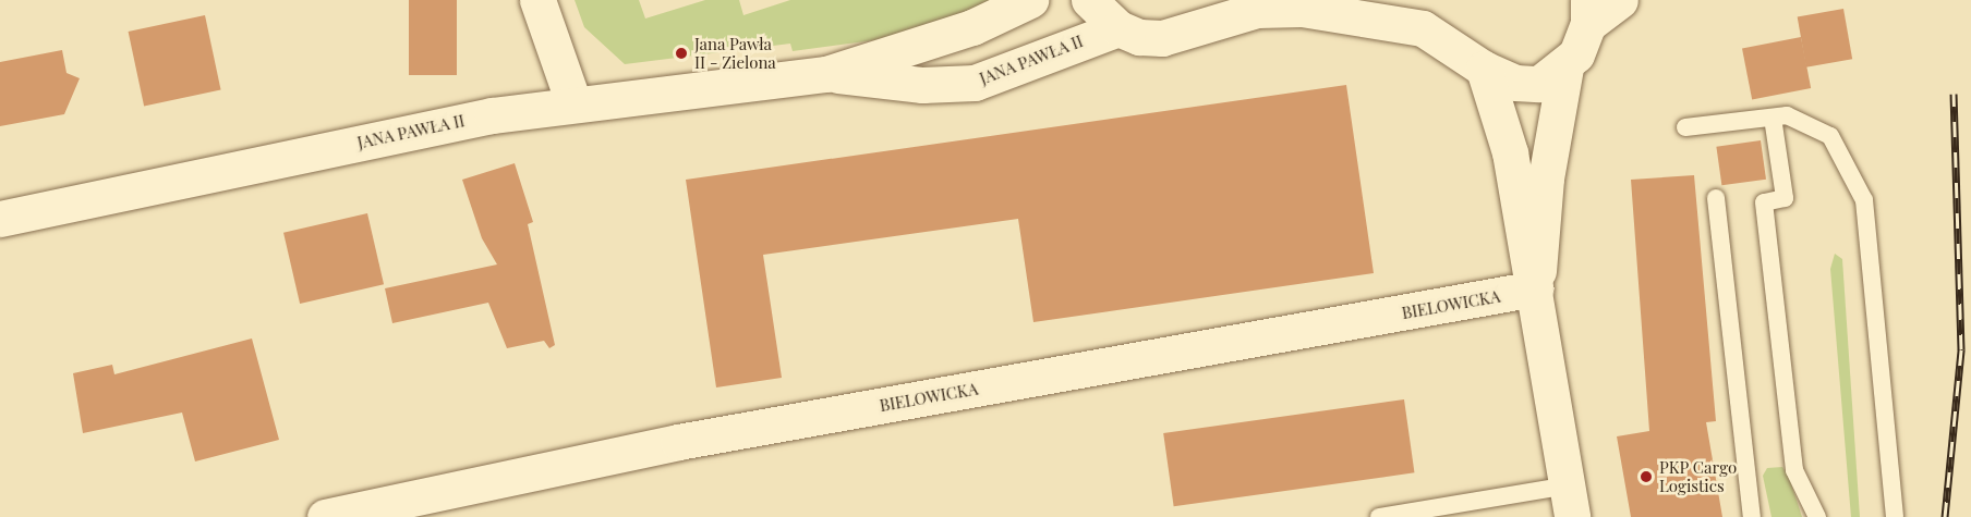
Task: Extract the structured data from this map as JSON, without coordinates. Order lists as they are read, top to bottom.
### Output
{
  "streets": {
    "street": ["JANA PAWŁA II", "BIELOWICKA"]
  },
  "places": ["Jana Pawła II - Zielona", "PKP Cargo Logistics"]
}
